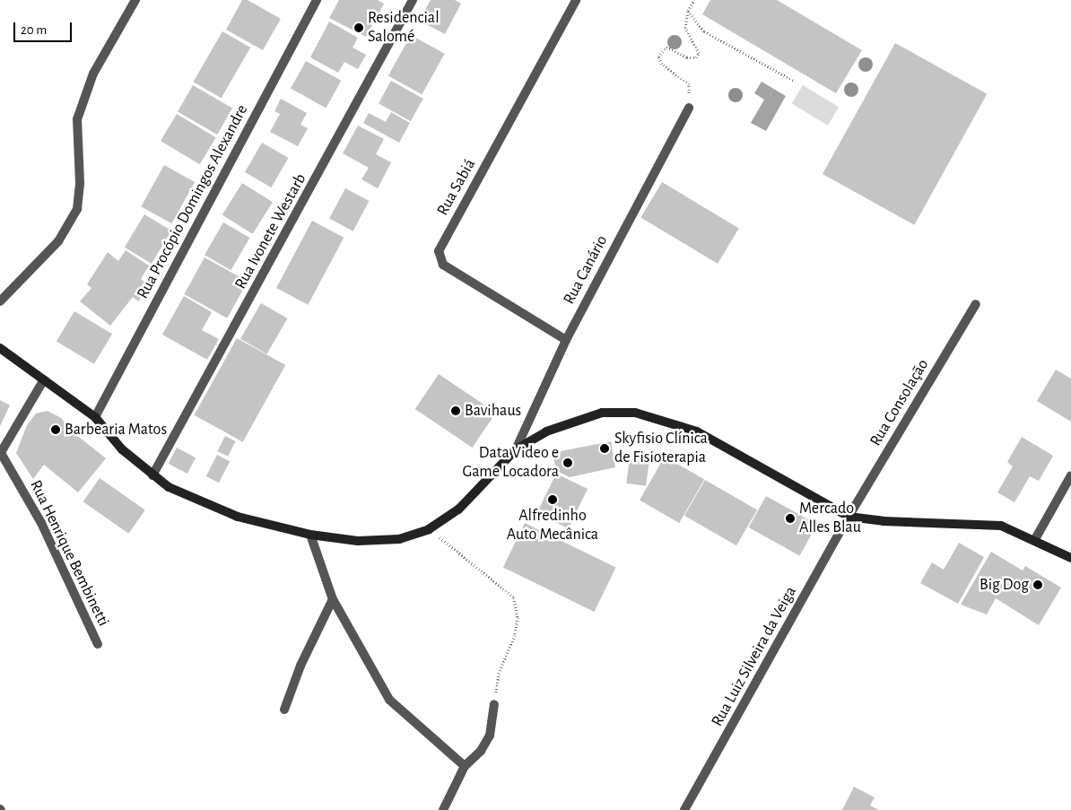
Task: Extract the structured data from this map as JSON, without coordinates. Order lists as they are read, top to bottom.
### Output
{
  "streets": {
    "street": [
      "Rua Sabiá",
      "Rua Procópio Domingos Alexandre",
      "Rua Ivonete Westarb",
      "Rua Canário",
      "Rua Consolação",
      "Rua Henrique Bembinetti",
      "Rua Luiz Silveira da Veiga"
    ]
  },
  "crossings": [
    ["Rua Sabiá", "Rua Canário"],
    ["Rua Consolação", "Rua Luiz Silveira da Veiga"]
  ],
  "places": [
    "Residencial Salomé",
    "Bavihaus",
    "Barbearia Matos",
    "Skyfisio Clínica de Fisioterapia",
    "Data Video e Game Locadora",
    "Alfredinho Auto Mecânica",
    "Mercado Alles Blau",
    "Big Dog"
  ],
  "scale_bar": "20 m"
}
